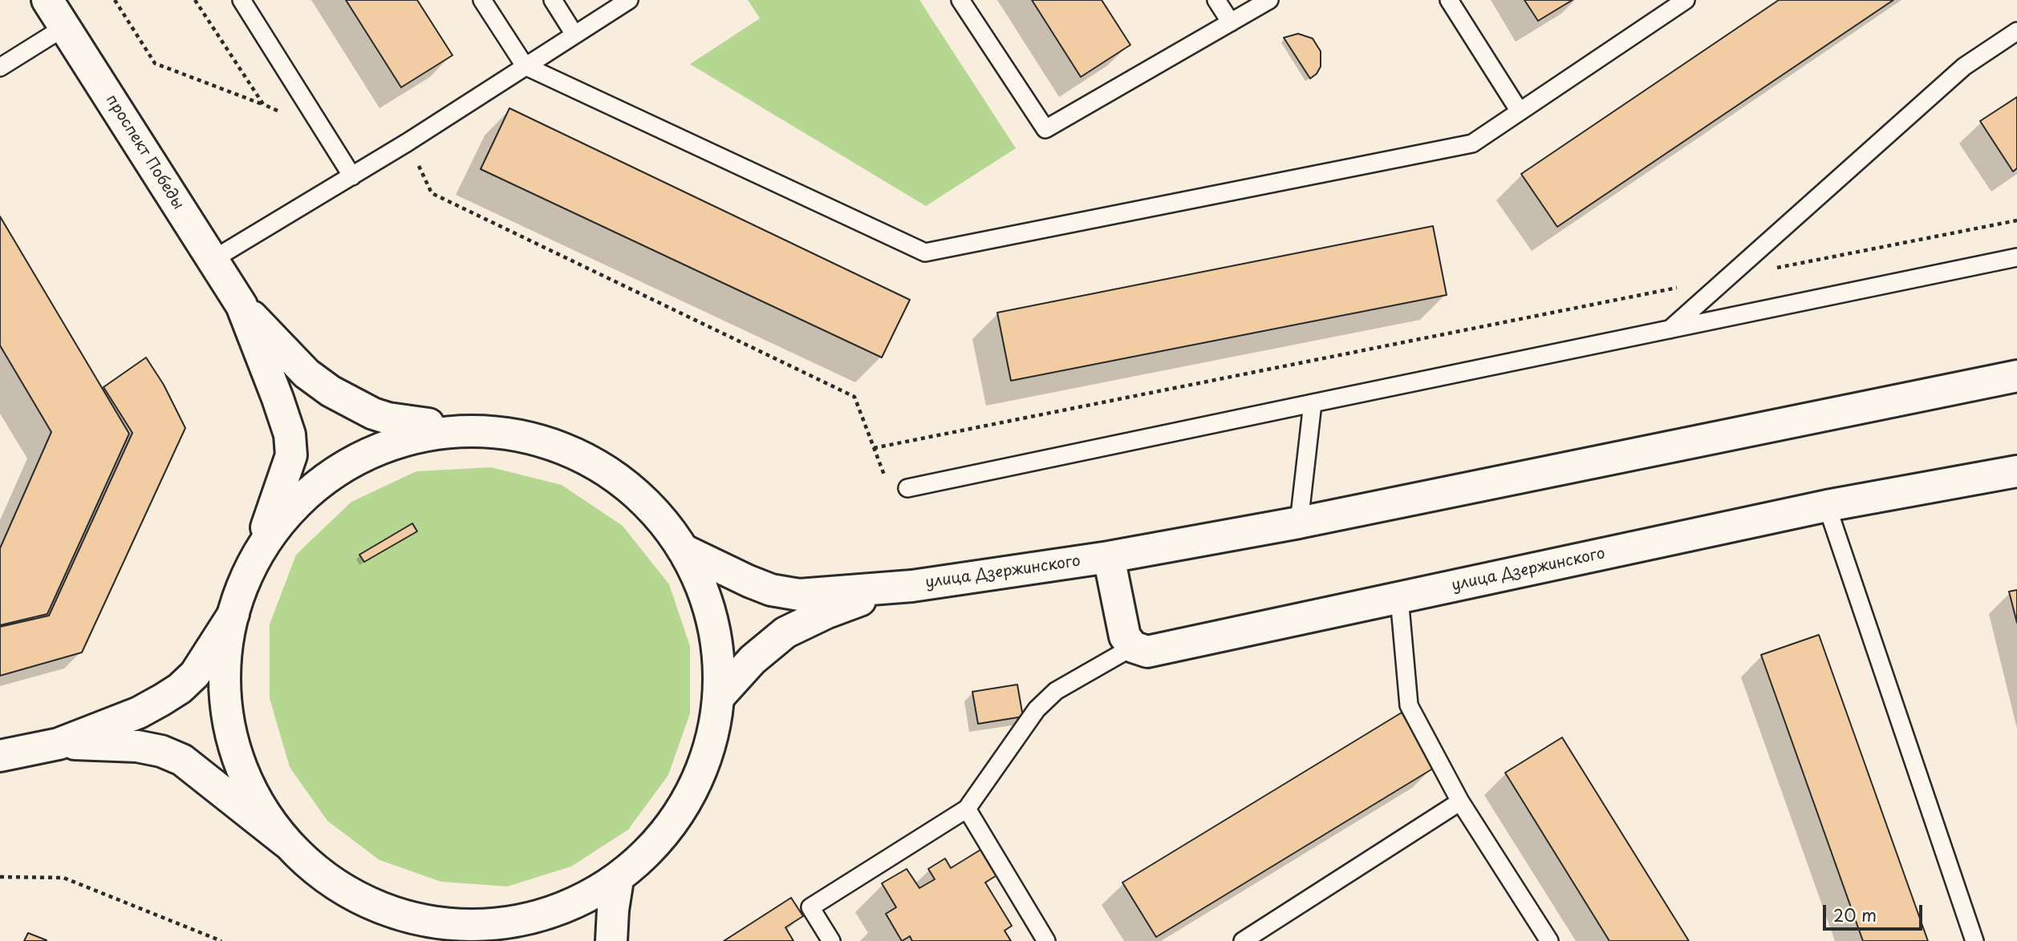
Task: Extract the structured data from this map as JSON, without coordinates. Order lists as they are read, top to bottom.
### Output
{
  "streets": {
    "main road": ["проспект Победы", "улица Дзержинского"]
  },
  "scale_bar": "20 m"
}
